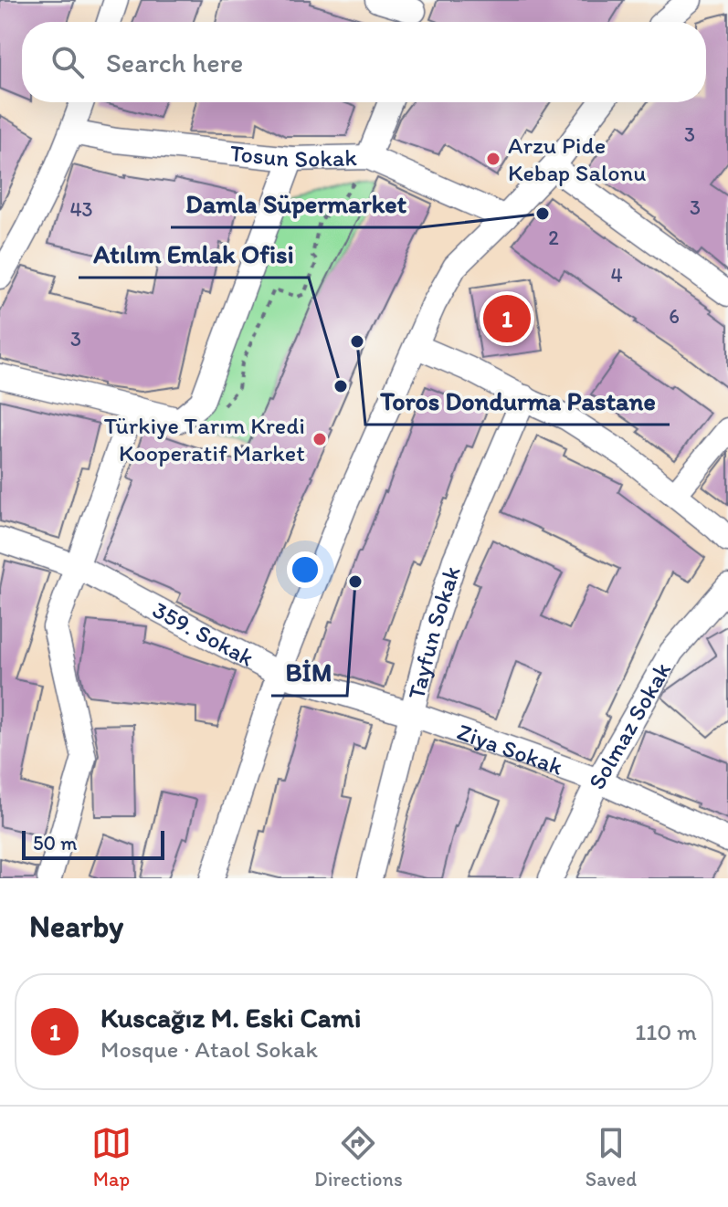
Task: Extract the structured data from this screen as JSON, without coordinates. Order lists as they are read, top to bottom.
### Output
{
  "streets": {
    "street": [
      "Tosun Sokak",
      "359. Sokak",
      "Tayfun Sokak",
      "Solmaz Sokak",
      "Ziya Sokak"
    ]
  },
  "crossings": [
    ["359. Sokak", "Tayfun Sokak"],
    ["359. Sokak", "Ziya Sokak"],
    ["Tayfun Sokak", "Ziya Sokak"],
    ["Solmaz Sokak", "Ziya Sokak"]
  ],
  "places": [
    "Arzu Pide Kebap Salonu",
    "Damla Süpermarket",
    "Toros Dondurma Pastane",
    "Atılım Emlak Ofisi",
    "Türkiye Tarım Kredi Kooperatif Market",
    "BİM"
  ],
  "house_numbers": [
    "3",
    "3",
    "43",
    "2",
    "4",
    "6",
    "3"
  ],
  "scale_bar": "50 m",
  "page": {
    "search": "Search here",
    "pins": "1",
    "scale": "50 m",
    "heading": "Nearby",
    "list": [
      {
        "mark": "1",
        "name": "Kuscağız M. Eski Cami",
        "note": "Mosque · Ataol Sokak",
        "value": "110 m"
      }
    ],
    "nav": ["Map", "Directions", "Saved"]
  }
}
